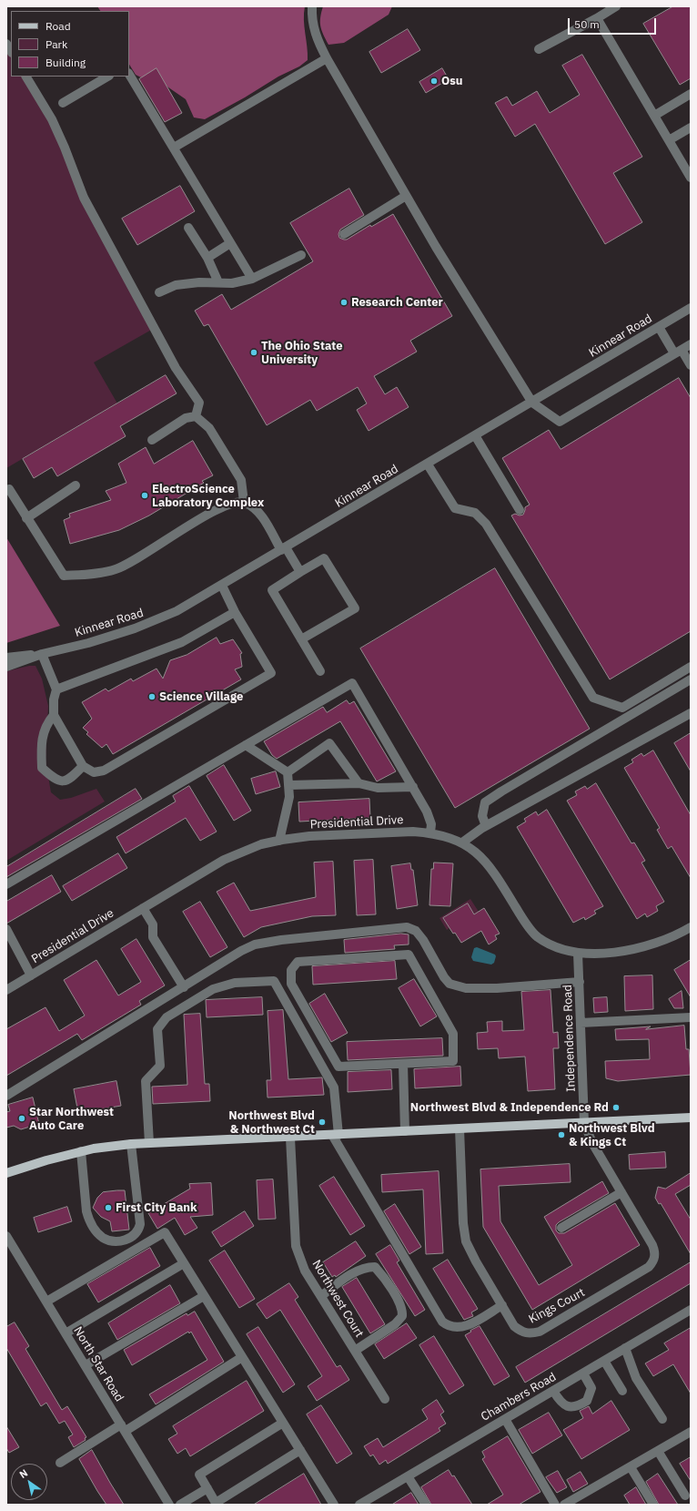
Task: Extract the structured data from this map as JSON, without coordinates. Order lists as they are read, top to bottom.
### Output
{
  "streets": {
    "street": [
      "Kinnear Road",
      "Presidential Drive",
      "Independence Road",
      "Northwest Court",
      "Kings Court",
      "North Star Road",
      "Chambers Road"
    ]
  },
  "crossings": [
    ["Presidential Drive", "Independence Road"],
    ["Independence Road", "Kings Court"]
  ],
  "places": [
    "Osu",
    "Research Center",
    "The Ohio State University",
    "ElectroScience Laboratory Complex",
    "Science Village",
    "Northwest Blvd & Independence Rd",
    "Star Northwest Auto Care",
    "Northwest Blvd & Northwest Ct",
    "Northwest Blvd & Kings Ct",
    "First City Bank"
  ],
  "legend": ["Road", "Park", "Building"],
  "scale_bar": "50 m",
  "north": "top left"
}
